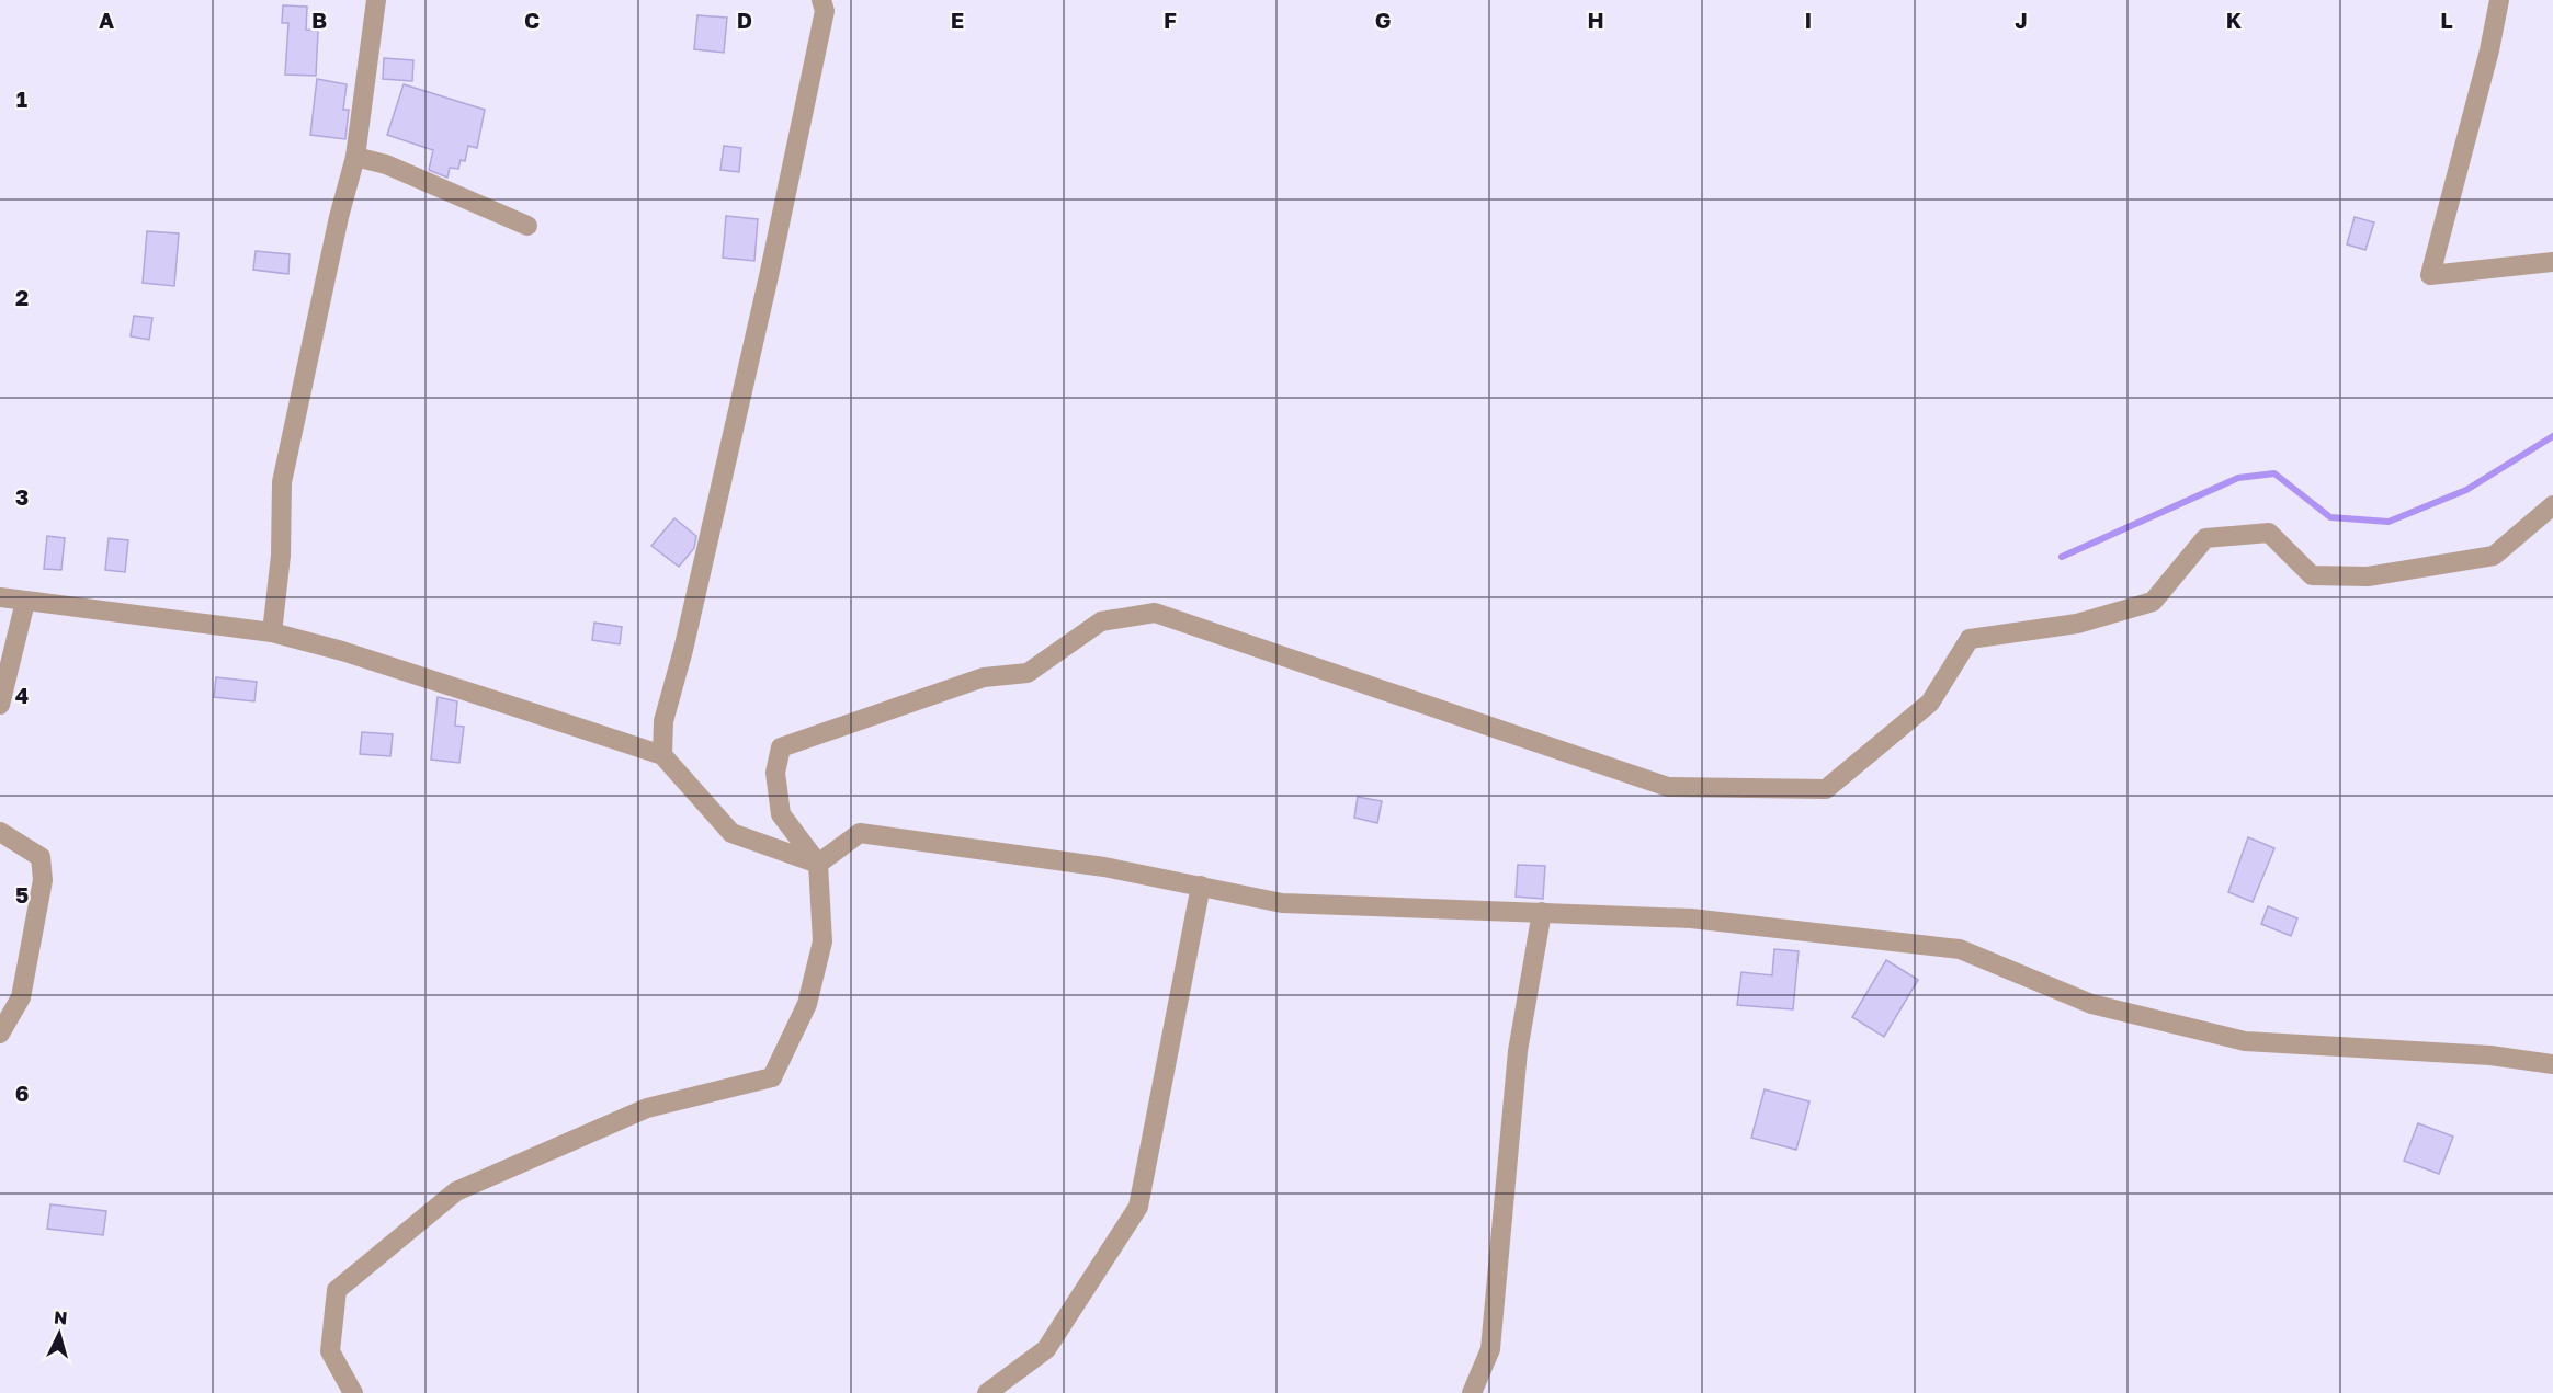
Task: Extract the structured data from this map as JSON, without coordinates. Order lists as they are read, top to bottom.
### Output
{
  "north": "top",
  "grid": {
    "columns": [
      "A",
      "B",
      "C",
      "D",
      "E",
      "F",
      "G",
      "H",
      "I",
      "J",
      "K",
      "L"
    ],
    "rows": [
      "1",
      "2",
      "3",
      "4",
      "5",
      "6"
    ]
  }
}
